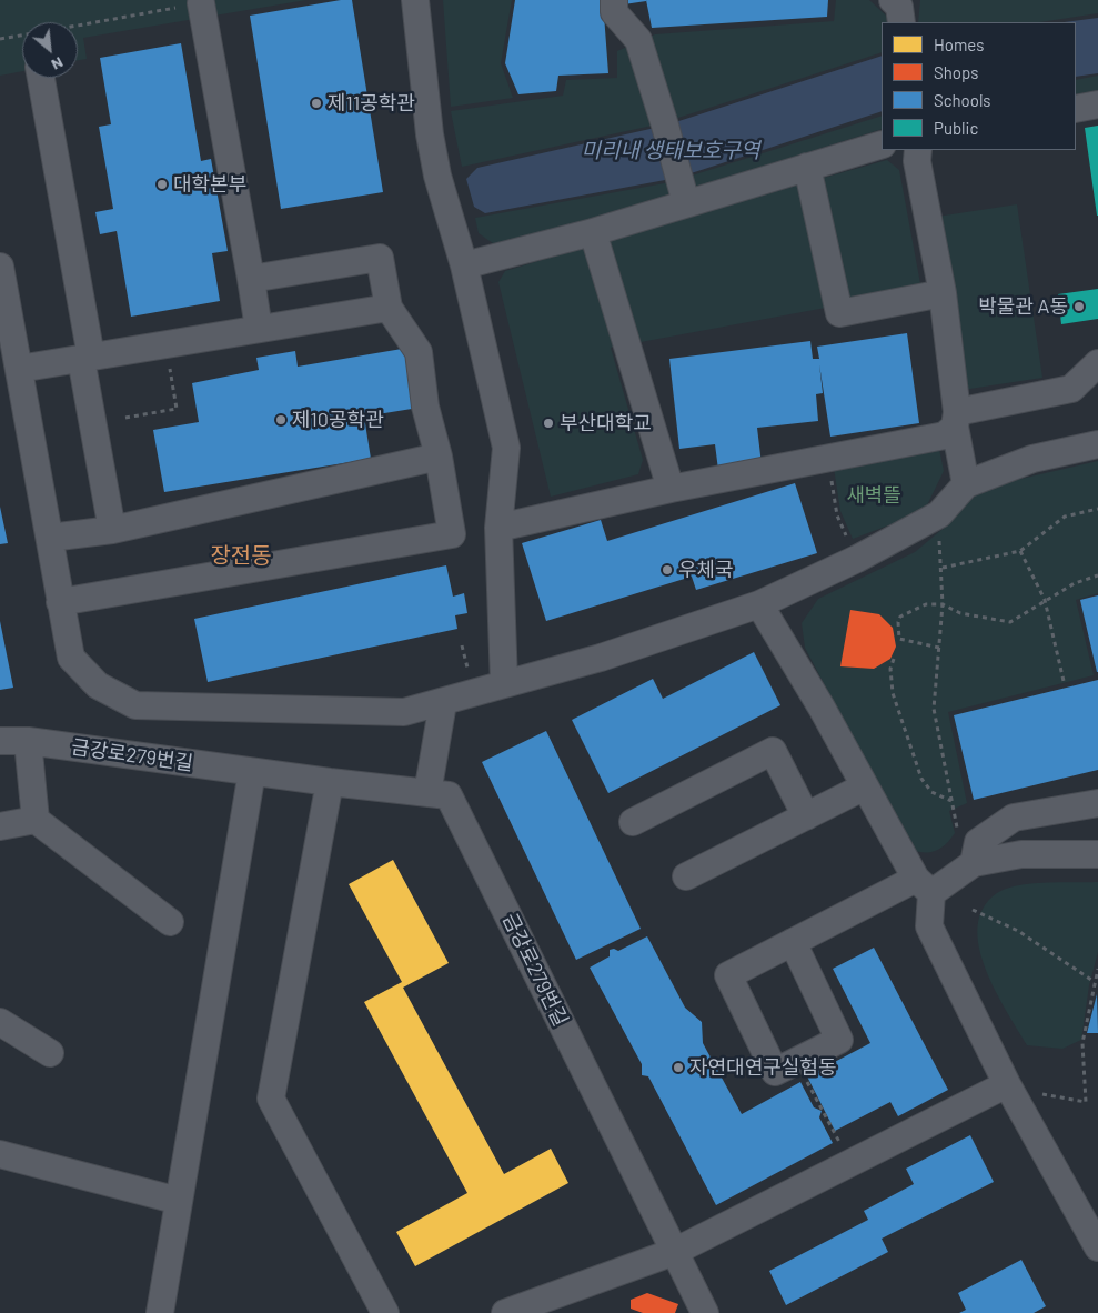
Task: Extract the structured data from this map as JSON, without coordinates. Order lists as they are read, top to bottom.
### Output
{
  "streets": {
    "street": ["금강로279번길"]
  },
  "districts": ["장전동"],
  "water": ["미리내 생태보호구역"],
  "parks": ["새벽뜰"],
  "places": [
    "제11공학관",
    "대학본부",
    "박물관 A동",
    "제10공학관",
    "부산대학교",
    "우체국",
    "자연대연구실험동"
  ],
  "legend": [
    "Homes",
    "Shops",
    "Schools",
    "Public"
  ],
  "north": "bottom right"
}
